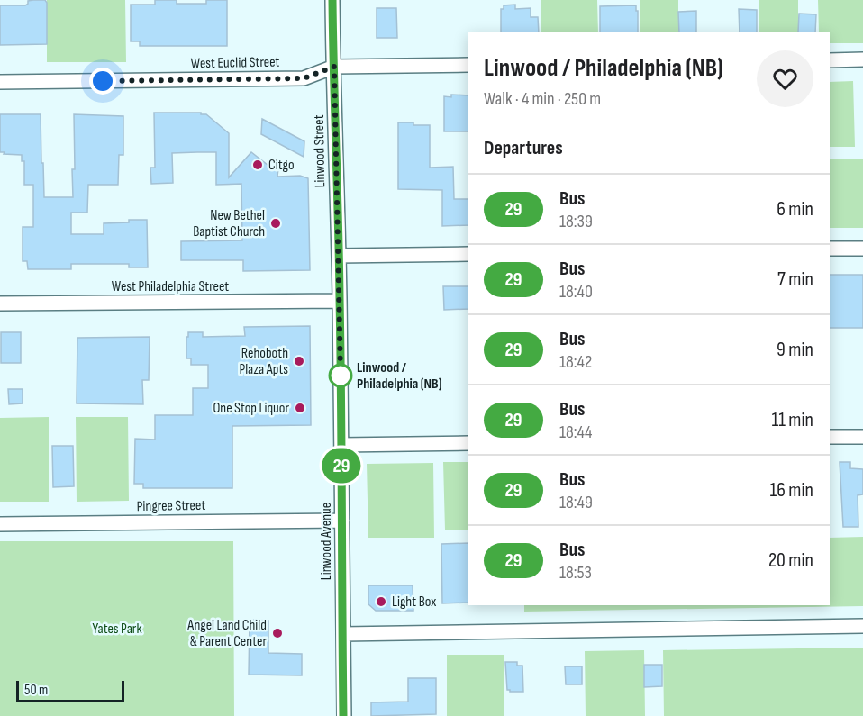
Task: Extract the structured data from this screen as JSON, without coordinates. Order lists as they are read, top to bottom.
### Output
{
  "streets": {
    "street": [
      "West Euclid Street",
      "Linwood Street",
      "West Philadelphia Street",
      "Pingree Street",
      "Linwood Avenue"
    ]
  },
  "crossings": [
    ["West Euclid Street", "Linwood Street"],
    ["Linwood Street", "West Philadelphia Street"],
    ["Linwood Street", "Linwood Avenue"],
    ["West Philadelphia Street", "Linwood Avenue"],
    ["Pingree Street", "Linwood Avenue"]
  ],
  "parks": ["Yates Park"],
  "places": [
    "Citgo",
    "New Bethel Baptist Church",
    "Rehoboth Plaza Apts",
    "Linwood / Philadelphia (NB)",
    "One Stop Liquor",
    "Light Box",
    "Angel Land Child & Parent Center"
  ],
  "lines": ["bus line 29"],
  "scale_bar": "50 m",
  "page": {
    "on_map": "29",
    "heading": [
      ["Linwood / Philadelphia (NB)", "Walk · 4 min · 250 m"],
      "Departures"
    ],
    "list": [
      {
        "mark": "29",
        "name": "Bus",
        "note": "18:39",
        "value": "6 min"
      },
      {
        "mark": "29",
        "name": "Bus",
        "note": "18:40",
        "value": "7 min"
      },
      {
        "mark": "29",
        "name": "Bus",
        "note": "18:42",
        "value": "9 min"
      },
      {
        "mark": "29",
        "name": "Bus",
        "note": "18:44",
        "value": "11 min"
      },
      {
        "mark": "29",
        "name": "Bus",
        "note": "18:49",
        "value": "16 min"
      },
      {
        "mark": "29",
        "name": "Bus",
        "note": "18:53",
        "value": "20 min"
      }
    ],
    "scale": "50 m"
  }
}
